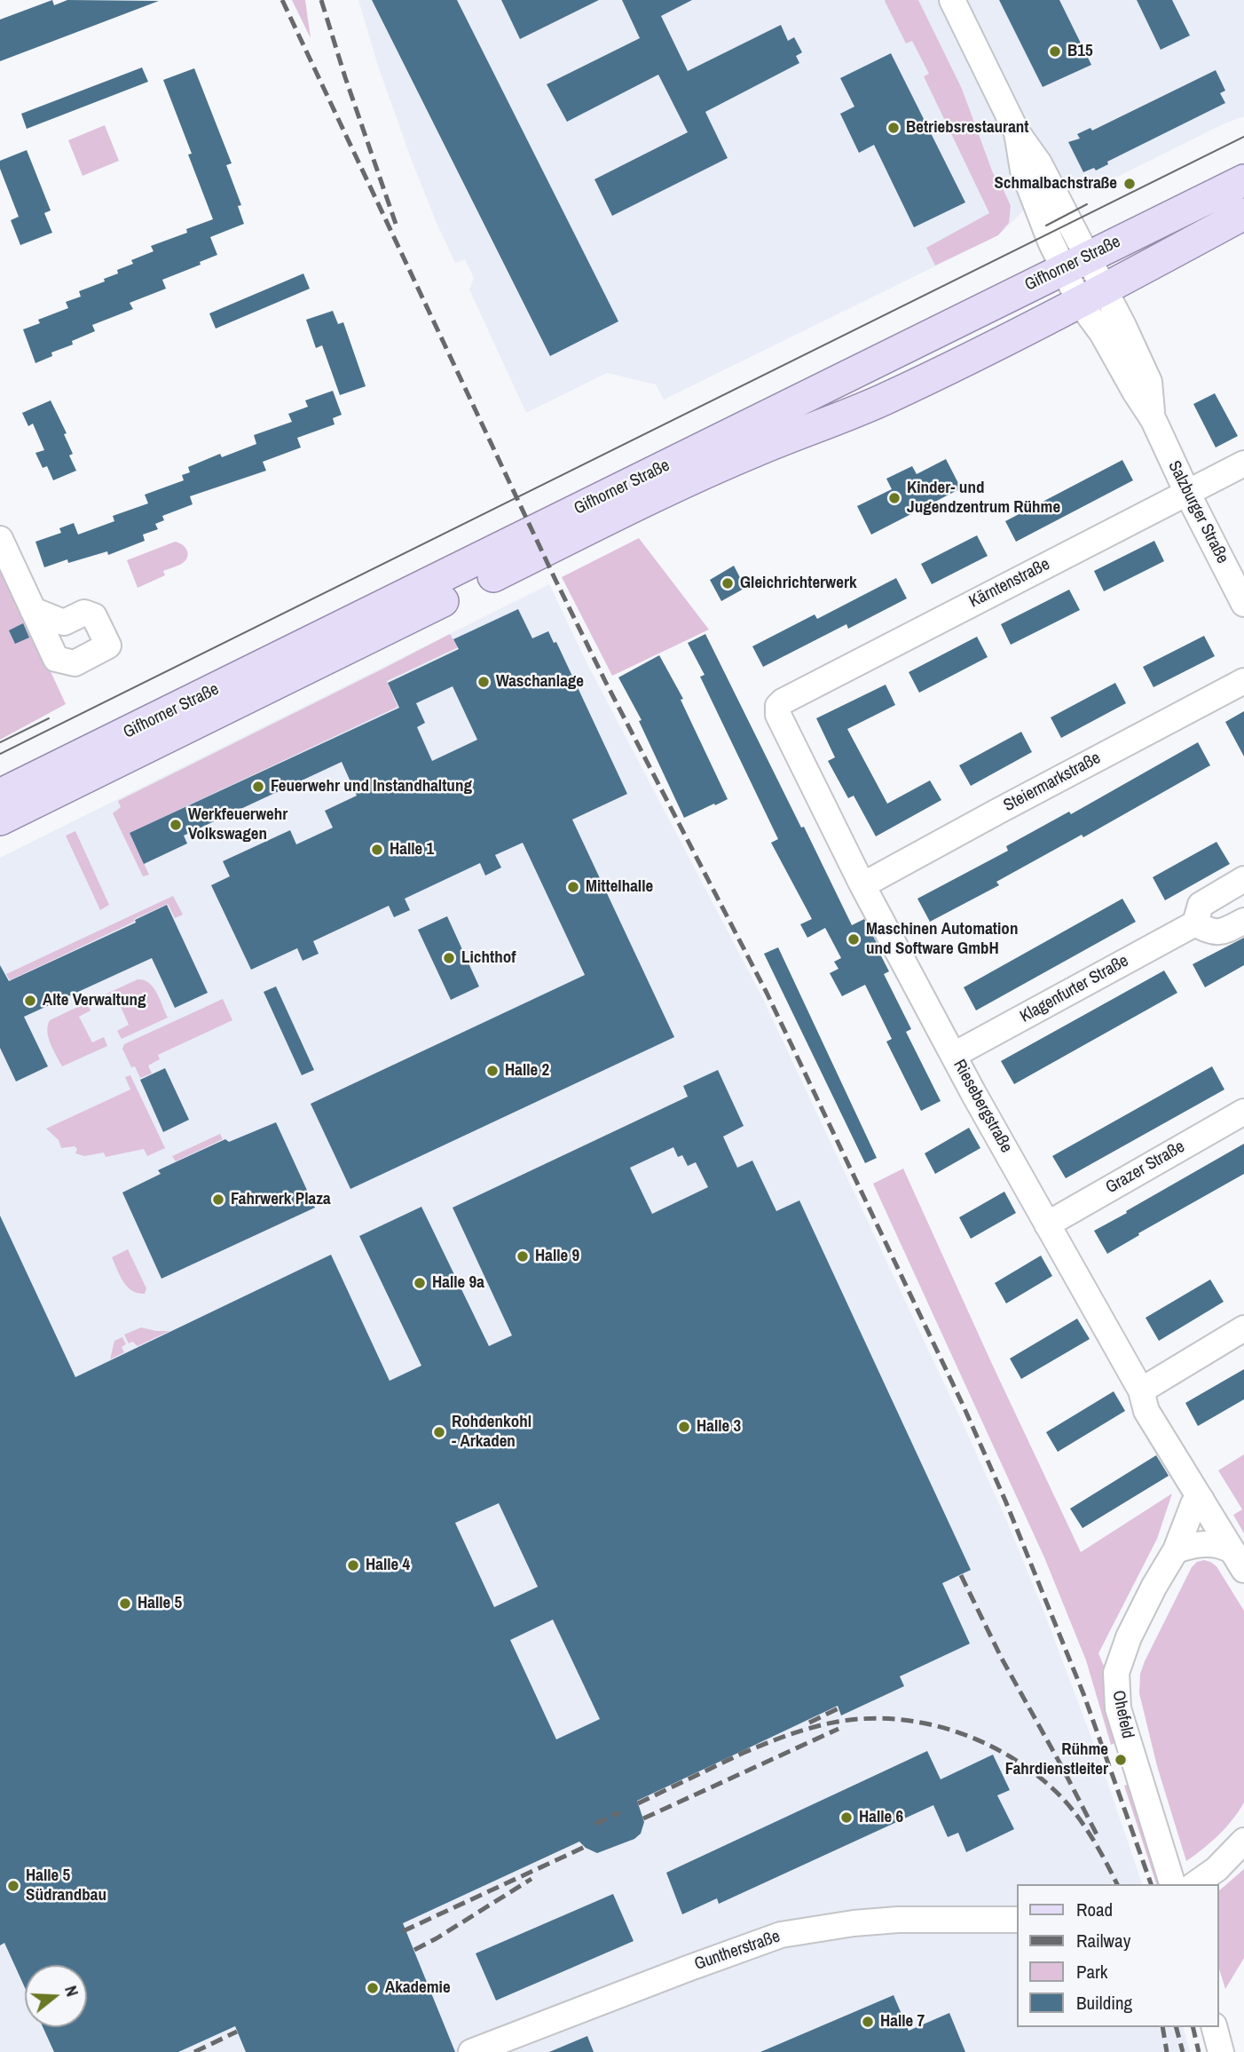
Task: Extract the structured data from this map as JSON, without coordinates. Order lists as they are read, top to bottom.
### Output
{
  "streets": {
    "main road": ["Gifhorner Straße"],
    "street": [
      "Salzburger Straße",
      "Kärntenstraße",
      "Steiermarkstraße",
      "Klagenfurter Straße",
      "Riesebergstraße",
      "Grazer Straße",
      "Ohefeld",
      "Guntherstraße"
    ]
  },
  "crossings": [
    ["Gifhorner Straße", "Salzburger Straße"],
    ["Salzburger Straße", "Kärntenstraße"],
    ["Kärntenstraße", "Riesebergstraße"],
    ["Steiermarkstraße", "Riesebergstraße"],
    ["Klagenfurter Straße", "Riesebergstraße"],
    ["Riesebergstraße", "Grazer Straße"],
    ["Riesebergstraße", "Ohefeld"]
  ],
  "places": [
    "B15",
    "Betriebsrestaurant",
    "Schmalbachstraße",
    "Kinder- und Jugendzentrum Rühme",
    "Gleichrichterwerk",
    "Waschanlage",
    "Feuerwehr und Instandhaltung",
    "Werkfeuerwehr Volkswagen",
    "Halle 1",
    "Mittelhalle",
    "Maschinen Automation und Software GmbH",
    "Lichthof",
    "Alte Verwaltung",
    "Halle 2",
    "Fahrwerk Plaza",
    "Halle 9",
    "Halle 9a",
    "Halle 3",
    "Rohdenkohl - Arkaden",
    "Halle 4",
    "Halle 5",
    "Rühme Fahrdienstleiter",
    "Halle 6",
    "Halle 5 Südrandbau",
    "Akademie",
    "Halle 7"
  ],
  "legend": [
    "Road",
    "Railway",
    "Park",
    "Building"
  ],
  "north": "right"
}
